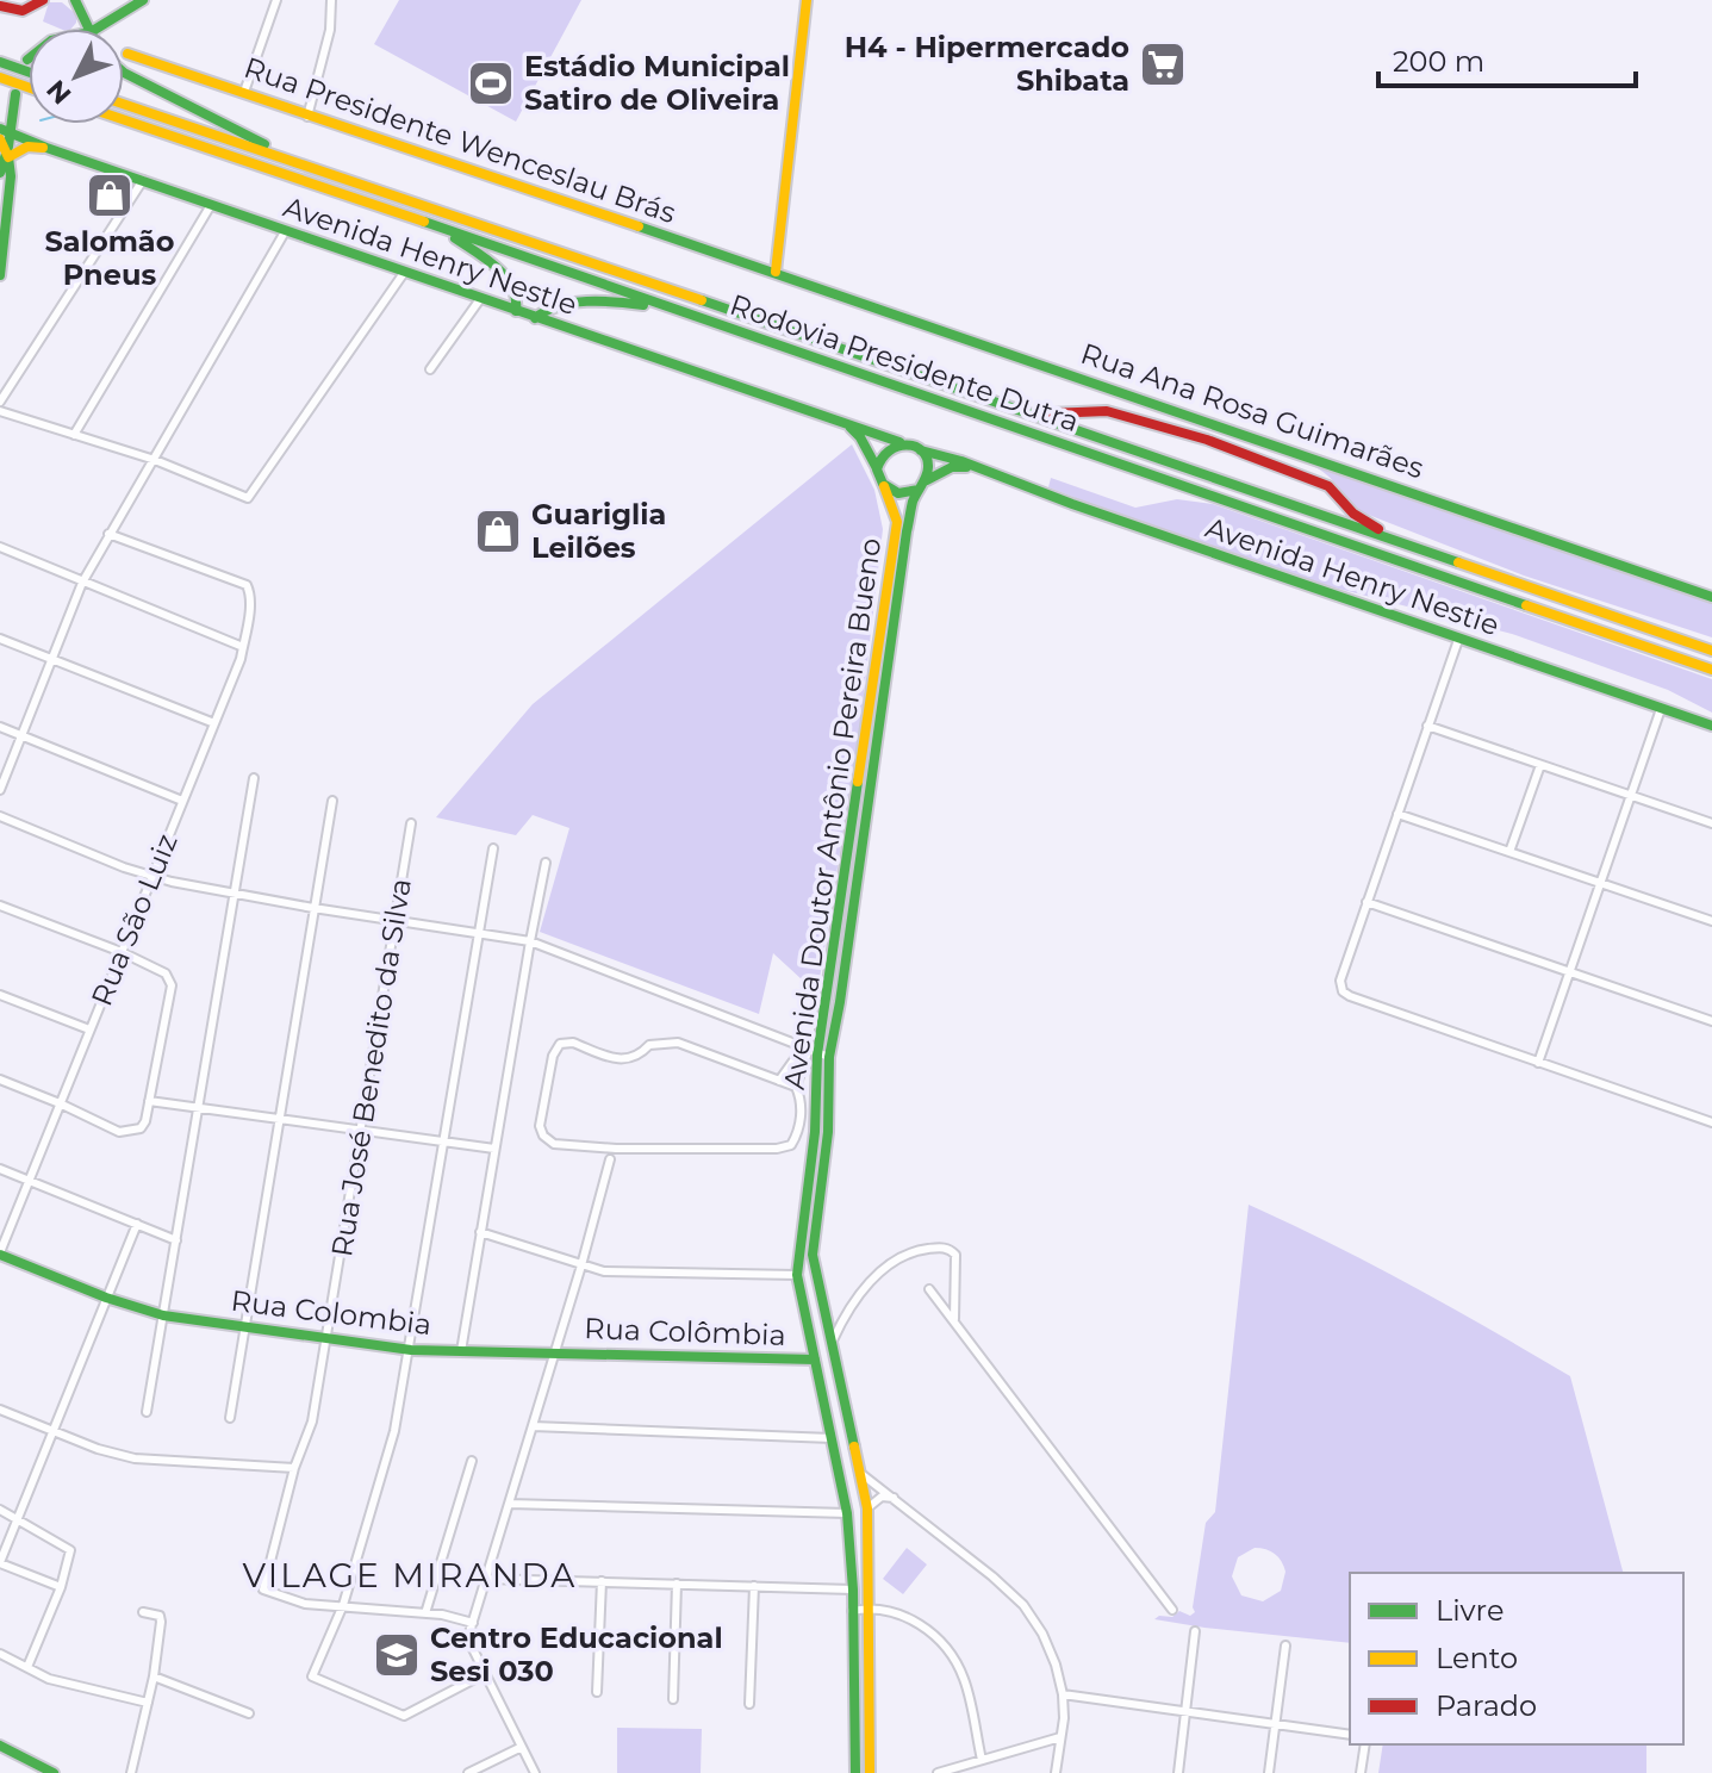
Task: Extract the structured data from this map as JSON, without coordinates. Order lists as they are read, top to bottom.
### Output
{
  "streets": {
    "main road": [
      "Rua Presidente Wenceslau Brás",
      "Avenida Henry Nestle",
      "Rodovia Presidente Dutra",
      "Rua Ana Rosa Guimarães",
      "Avenida Henry Nestie",
      "Avenida Doutor Antônio Pereira Bueno",
      "Rua Colombia",
      "Rua Colômbia"
    ],
    "street": ["Rua São Luiz", "Rua José Benedito da Silva"]
  },
  "crossings": [
    ["Rua Presidente Wenceslau Brás", "Rua Ana Rosa Guimarães"],
    ["Avenida Henry Nestle", "Avenida Henry Nestie"],
    ["Avenida Henry Nestle", "Avenida Doutor Antônio Pereira Bueno"],
    ["Avenida Henry Nestie", "Avenida Doutor Antônio Pereira Bueno"],
    ["Avenida Doutor Antônio Pereira Bueno", "Rua Colômbia"],
    ["Rua São Luiz", "Rua Colombia"],
    ["Rua José Benedito da Silva", "Rua Colombia"],
    ["Rua Colombia", "Rua Colômbia"]
  ],
  "districts": ["VILAGE MIRANDA"],
  "places": {
    "supermarket": ["H4 - Hipermercado Shibata"],
    "sports": ["Estádio Municipal Satiro de Oliveira"],
    "shop": ["Salomão Pneus", "Guariglia Leilões"],
    "school or university": ["Centro Educacional Sesi 030"]
  },
  "legend": ["Livre", "Lento", "Parado"],
  "scale_bar": "200 m",
  "north": "bottom left"
}
